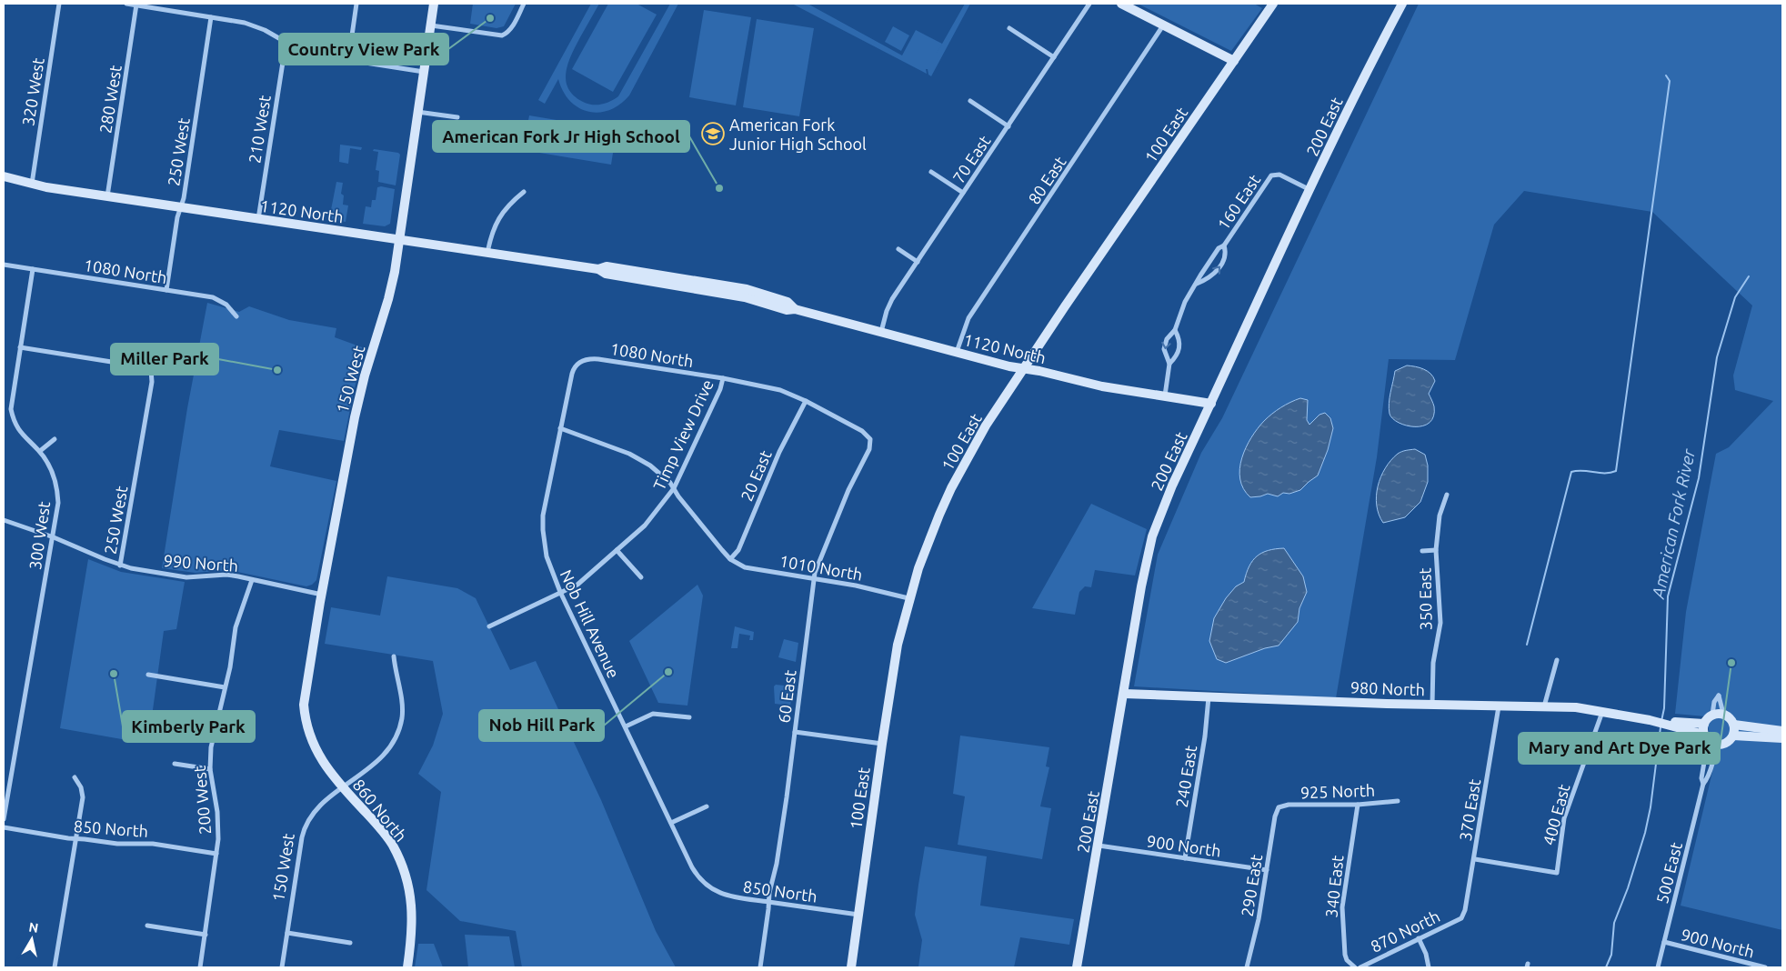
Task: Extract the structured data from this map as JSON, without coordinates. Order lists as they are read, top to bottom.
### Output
{
  "streets": {
    "street": [
      "320 West",
      "280 West",
      "200 East",
      "210 West",
      "100 East",
      "250 West",
      "70 East",
      "80 East",
      "160 East",
      "1120 North",
      "1080 North",
      "150 West",
      "Timp View Drive",
      "20 East",
      "300 West",
      "990 North",
      "1010 North",
      "350 East",
      "Nob Hill Avenue",
      "980 North",
      "60 East",
      "240 East",
      "925 North",
      "200 West",
      "860 North",
      "370 East",
      "400 East",
      "850 North",
      "900 North",
      "500 East",
      "290 East",
      "340 East",
      "870 North"
    ]
  },
  "crossings": [
    ["320 West", "1120 North"],
    ["280 West", "1120 North"],
    ["200 East", "160 East"],
    ["200 East", "1120 North"],
    ["200 East", "980 North"],
    ["200 East", "900 North"],
    ["210 West", "1120 North"],
    ["100 East", "1120 North"],
    ["100 East", "1010 North"],
    ["100 East", "850 North"],
    ["250 West", "1120 North"],
    ["250 West", "1080 North"],
    ["250 West", "300 West"],
    ["250 West", "990 North"],
    ["70 East", "1120 North"],
    ["80 East", "1120 North"],
    ["160 East", "1120 North"],
    ["1120 North", "150 West"],
    ["1080 North", "Timp View Drive"],
    ["1080 North", "20 East"],
    ["1080 North", "300 West"],
    ["1080 North", "Nob Hill Avenue"],
    ["1080 North", "60 East"],
    ["150 West", "990 North"],
    ["150 West", "860 North"],
    ["Timp View Drive", "Nob Hill Avenue"],
    ["20 East", "1010 North"],
    ["300 West", "990 North"],
    ["990 North", "200 West"],
    ["1010 North", "60 East"],
    ["350 East", "980 North"],
    ["Nob Hill Avenue", "850 North"],
    ["980 North", "240 East"],
    ["980 North", "370 East"],
    ["980 North", "400 East"],
    ["980 North", "500 East"],
    ["60 East", "850 North"],
    ["240 East", "900 North"],
    ["925 North", "290 East"],
    ["925 North", "340 East"],
    ["200 West", "850 North"],
    ["370 East", "400 East"],
    ["370 East", "870 North"],
    ["900 North", "500 East"],
    ["900 North", "290 East"]
  ],
  "water": ["American Fork River"],
  "places": {
    "other": [
      "Country View Park",
      "American Fork Jr High School",
      "Miller Park",
      "Mary and Art Dye Park",
      "Nob Hill Park",
      "Kimberly Park"
    ],
    "school or university": ["American Fork Junior High School"]
  },
  "north": "top"
}
